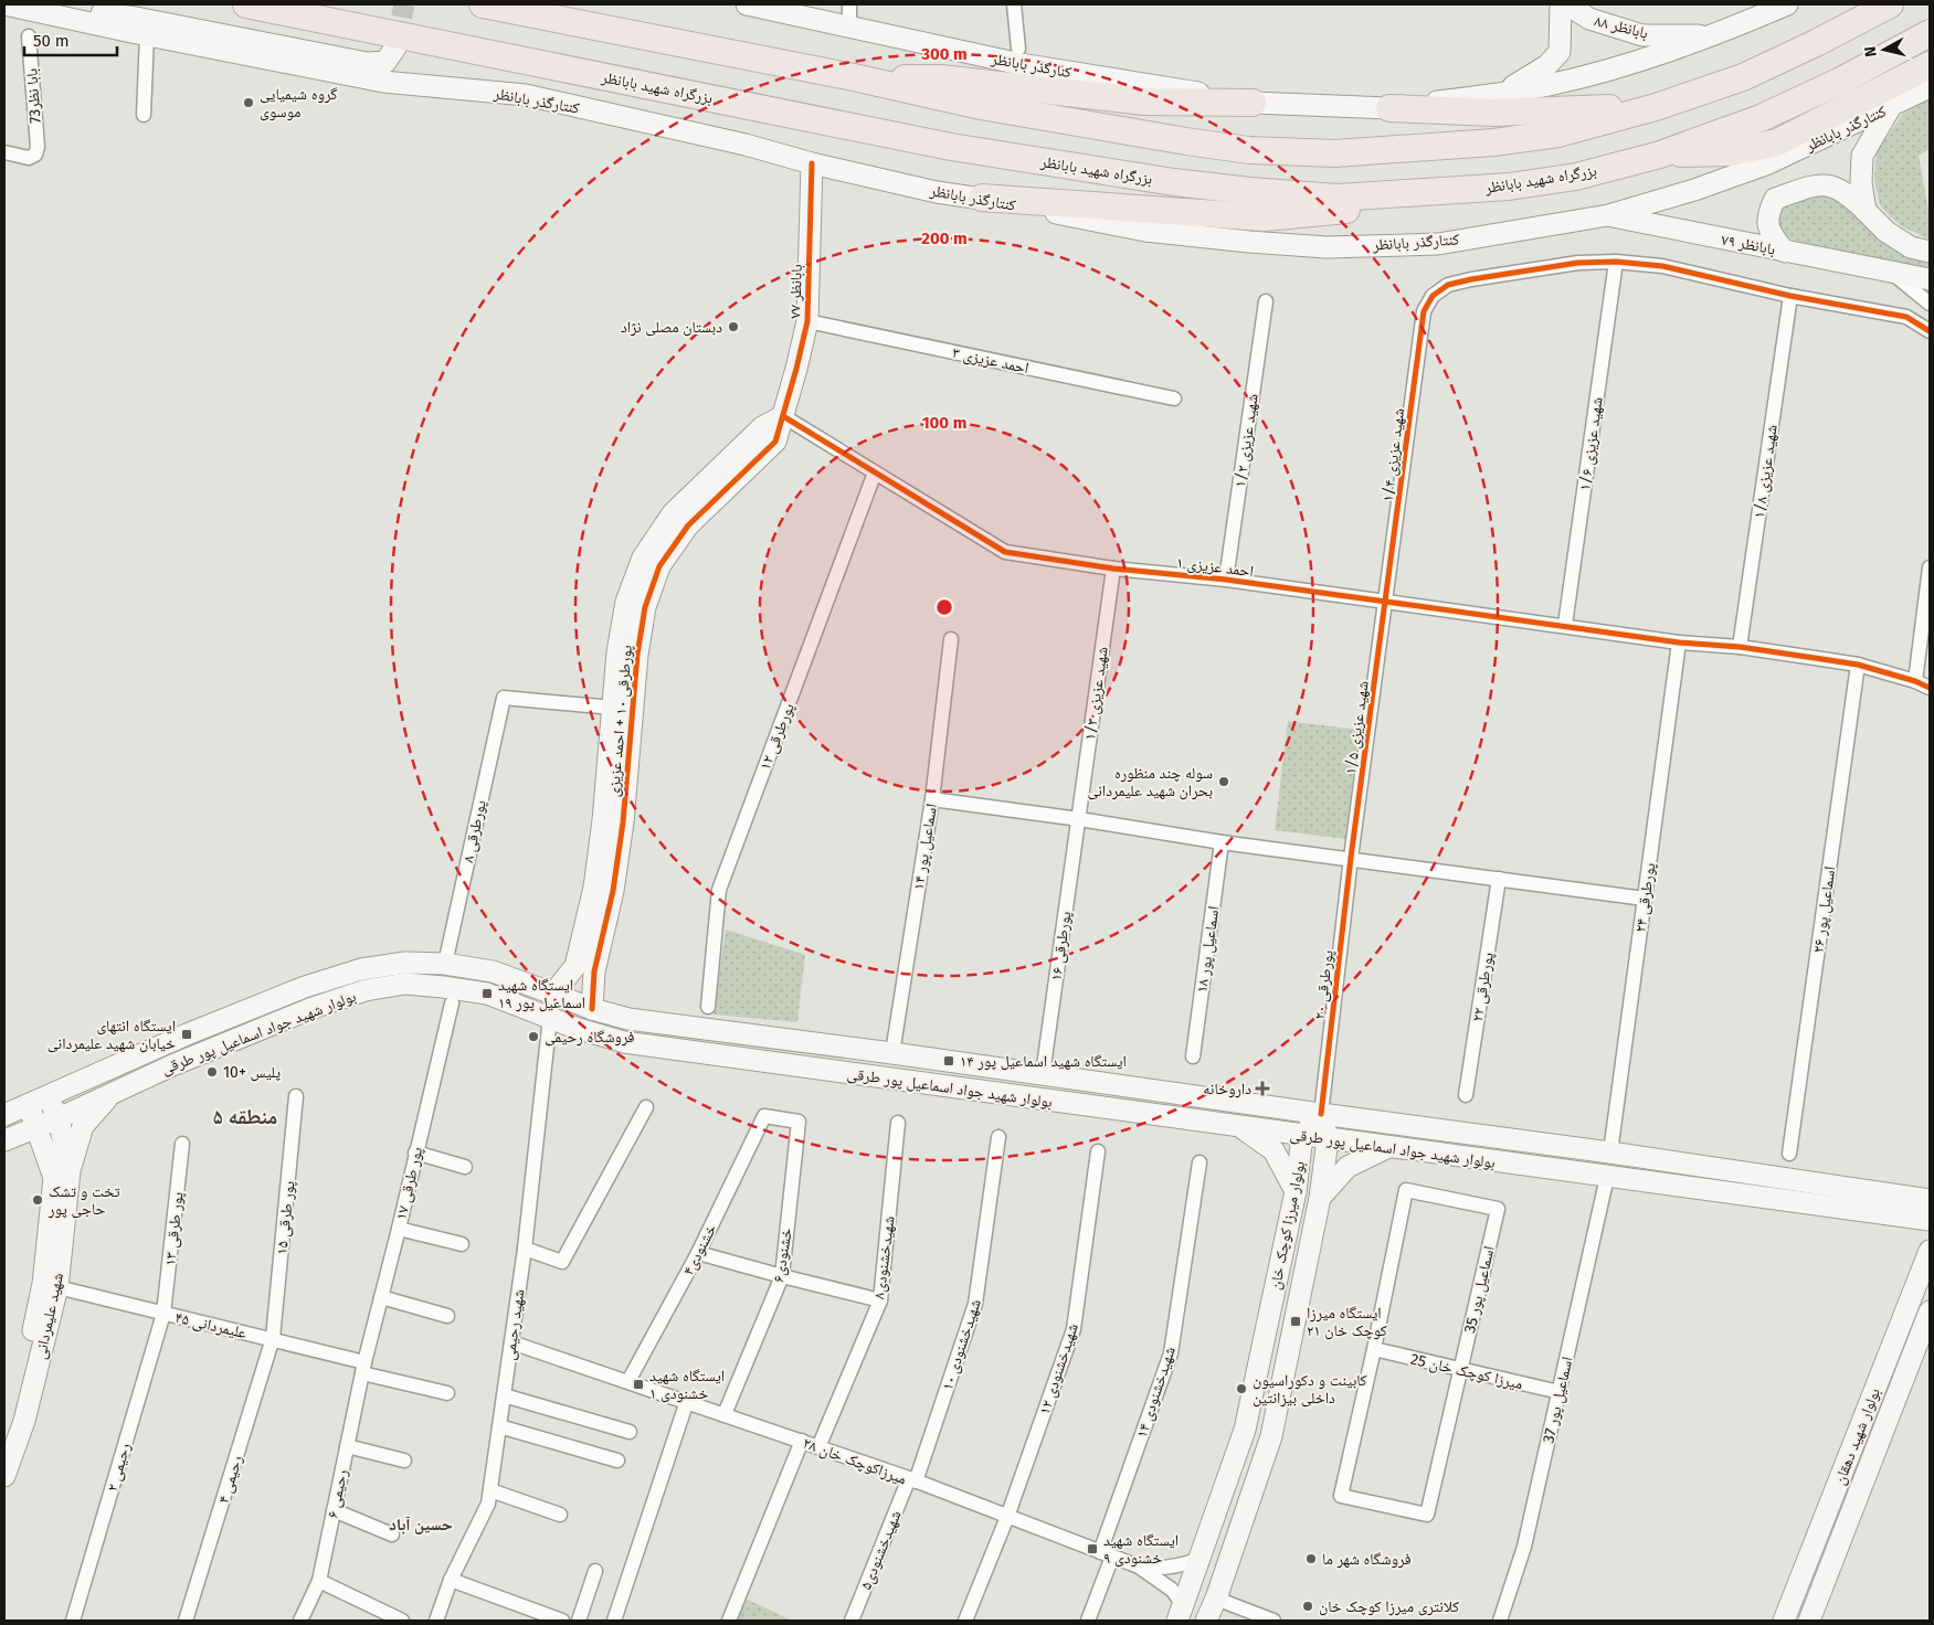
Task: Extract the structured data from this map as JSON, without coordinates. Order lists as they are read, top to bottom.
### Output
{
  "streets": {
    "highway": ["بزرگراه شهید بابانظر"],
    "main road": [
      "بابانظر ۸۸",
      "کنارگذر بابانظر",
      "کنتارگذر بابانظر",
      "بابانظر ۷۹",
      "بابانظر ۷۷",
      "پورطرقی ۱۰ + احمد عزیزی",
      "بولوار شهید جواد اسماعیل پور طرقی",
      "بولوار میرزا کوچک خان",
      "شهید علیمردانی",
      "بولوار شهید دهقان"
    ],
    "street": [
      "بابا نظر73",
      "احمد عزیزی ۳",
      "شهید عزیزی ۱/۲",
      "شهید عزیزی ۱/۶",
      "شهید عزیزی ۱/۴",
      "شهید عزیزی ۱/۸",
      "احمد عزیزی ۱",
      "شهید عزیزی ۱/۳",
      "شهید عزیزی ۱/۵",
      "پورطرقی ۱۲",
      "پورطرقی ۸",
      "اسماعیل پور ۱۴",
      "پورطرقی ۲۴",
      "اسماعیل پور ۲۶",
      "پورطرقی ۱۶",
      "اسماعیل پور ۱۸",
      "پورطرقی ۲۰",
      "پورطرقی ۲۲",
      "پور طرقی ۱۷",
      "پور طرقی ۱۵",
      "پور طرقی ۱۳",
      "خشنودی۴",
      "خشنودی۶",
      "شهیدخشنودی۸",
      "اسماعیل پور 35",
      "علیمردانی ۴۵",
      "شهید رحیمی",
      "شهیدخشنودی ۱۰",
      "شهیدخشنودی ۱۲",
      "میرزا کوچک خان 25",
      "شهیدخشنودی ۱۴",
      "اسماعیل پور 37",
      "میرزاکوچک خان ۲۸",
      "رحیمی ۲",
      "رحیمی ۴",
      "رحیمی ۶",
      "شهیدخشنودی۵"
    ]
  },
  "crossings": [
    ["بابانظر ۸۸", "کنارگذر بابانظر"],
    ["کنتارگذر بابانظر", "بابانظر ۷۹"],
    ["کنتارگذر بابانظر", "بابانظر ۷۷"],
    ["بابانظر ۷۷", "احمد عزیزی ۳"],
    ["بابانظر ۷۷", "احمد عزیزی ۱"],
    ["بابانظر ۷۷", "پورطرقی ۱۰ + احمد عزیزی"],
    ["شهید عزیزی ۱/۲", "احمد عزیزی ۱"],
    ["شهید عزیزی ۱/۶", "شهید عزیزی ۱/۴"],
    ["شهید عزیزی ۱/۶", "احمد عزیزی ۱"],
    ["شهید عزیزی ۱/۴", "احمد عزیزی ۱"],
    ["شهید عزیزی ۱/۴", "شهید عزیزی ۱/۵"],
    ["شهید عزیزی ۱/۸", "احمد عزیزی ۱"],
    ["احمد عزیزی ۱", "شهید عزیزی ۱/۳"],
    ["احمد عزیزی ۱", "پورطرقی ۱۰ + احمد عزیزی"],
    ["احمد عزیزی ۱", "شهید عزیزی ۱/۵"],
    ["احمد عزیزی ۱", "پورطرقی ۱۲"],
    ["احمد عزیزی ۱", "پورطرقی ۲۴"],
    ["احمد عزیزی ۱", "اسماعیل پور ۲۶"],
    ["شهید عزیزی ۱/۳", "پورطرقی ۱۶"],
    ["پورطرقی ۱۰ + احمد عزیزی", "بولوار شهید جواد اسماعیل پور طرقی"],
    ["شهید عزیزی ۱/۵", "پورطرقی ۲۰"],
    ["پورطرقی ۸", "بولوار شهید جواد اسماعیل پور طرقی"],
    ["اسماعیل پور ۱۴", "بولوار شهید جواد اسماعیل پور طرقی"],
    ["پورطرقی ۲۴", "بولوار شهید جواد اسماعیل پور طرقی"],
    ["پورطرقی ۱۶", "بولوار شهید جواد اسماعیل پور طرقی"],
    ["پورطرقی ۲۰", "بولوار شهید جواد اسماعیل پور طرقی"],
    ["پورطرقی ۲۰", "بولوار میرزا کوچک خان"],
    ["بولوار شهید جواد اسماعیل پور طرقی", "بولوار میرزا کوچک خان"],
    ["بولوار شهید جواد اسماعیل پور طرقی", "شهید علیمردانی"],
    ["بولوار شهید جواد اسماعیل پور طرقی", "شهید رحیمی"],
    ["بولوار شهید جواد اسماعیل پور طرقی", "اسماعیل پور 37"],
    ["پور طرقی ۱۷", "علیمردانی ۴۵"],
    ["پور طرقی ۱۷", "رحیمی ۶"],
    ["پور طرقی ۱۵", "علیمردانی ۴۵"],
    ["پور طرقی ۱۵", "رحیمی ۴"],
    ["بولوار میرزا کوچک خان", "میرزاکوچک خان ۲۸"],
    ["پور طرقی ۱۳", "علیمردانی ۴۵"],
    ["پور طرقی ۱۳", "رحیمی ۲"],
    ["خشنودی۴", "خشنودی۶"],
    ["خشنودی۴", "میرزاکوچک خان ۲۸"],
    ["خشنودی۶", "میرزاکوچک خان ۲۸"],
    ["شهیدخشنودی۸", "میرزاکوچک خان ۲۸"],
    ["اسماعیل پور 35", "میرزا کوچک خان 25"],
    ["شهید علیمردانی", "علیمردانی ۴۵"],
    ["علیمردانی ۴۵", "رحیمی ۲"],
    ["علیمردانی ۴۵", "رحیمی ۴"],
    ["علیمردانی ۴۵", "رحیمی ۶"],
    ["شهید رحیمی", "میرزاکوچک خان ۲۸"],
    ["شهیدخشنودی ۱۰", "میرزاکوچک خان ۲۸"],
    ["شهیدخشنودی ۱۰", "شهیدخشنودی۵"],
    ["شهیدخشنودی ۱۲", "میرزاکوچک خان ۲۸"],
    ["میرزا کوچک خان 25", "اسماعیل پور 37"],
    ["شهیدخشنودی ۱۴", "میرزاکوچک خان ۲۸"],
    ["میرزاکوچک خان ۲۸", "شهیدخشنودی۵"]
  ],
  "districts": ["منطقه ۵", "حسین آباد"],
  "places": {
    "other": [
      "گروه شیمیایی موسوی",
      "دبستان مصلی نژاد",
      "سوله چند منظوره بحران شهید علیمردانی",
      "فروشگاه رحیمی",
      "پلیس +10",
      "تخت و تشک حاجی پور",
      "کابینت و دکوراسیون داخلی بیزانتین",
      "فروشگاه شهر ما",
      "کلانتری میرزا کوچک خان"
    ],
    "transit": [
      "ایستگاه شهید اسماعیل پور ۱۹",
      "ایستگاه انتهای خیابان شهید علیمردانی",
      "ایستگاه شهید اسماعیل پور ۱۴",
      "ایستگاه میرزا کوچک خان ۲۱",
      "ایستگاه شهید خشنودی ۱",
      "ایستگاه شهید خشنودی ۹"
    ],
    "health": ["داروخانه"]
  },
  "scale_bar": "50 m",
  "north": "left",
  "rings": ["300 m", "200 m", "100 m"]
}
